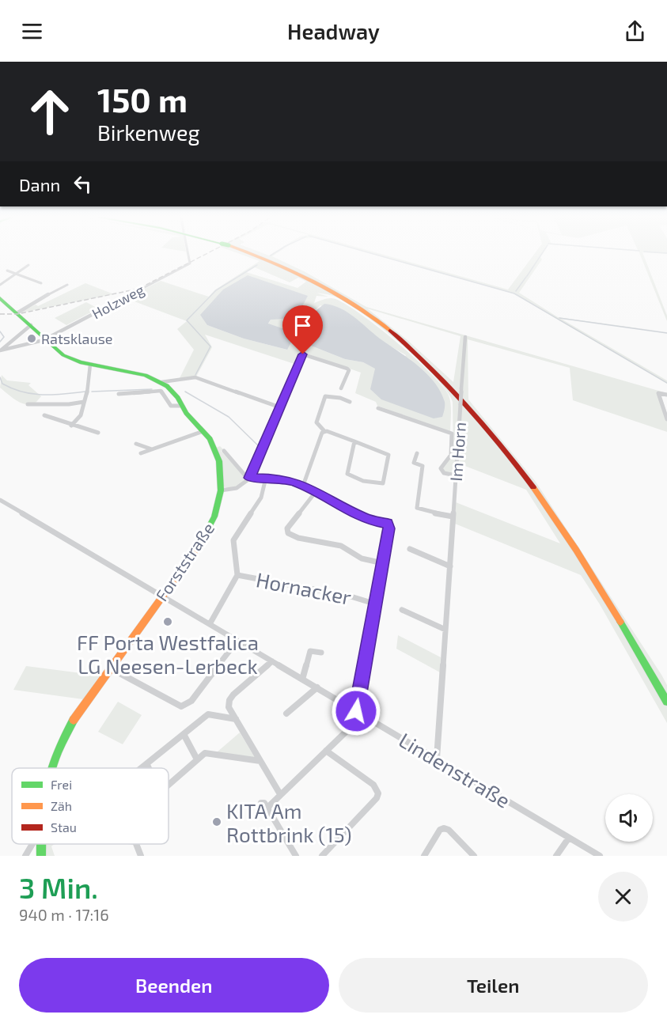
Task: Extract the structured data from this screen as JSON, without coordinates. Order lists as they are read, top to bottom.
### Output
{
  "streets": {
    "main road": ["Forststraße"],
    "street": [
      "Holzweg",
      "Im Horn",
      "Hornacker",
      "Lindenstraße"
    ]
  },
  "crossings": [
    ["Holzweg", "Forststraße"],
    ["Im Horn", "Lindenstraße"],
    ["Forststraße", "Lindenstraße"],
    ["Hornacker", "Lindenstraße"]
  ],
  "places": ["Ratsklause", "FF Porta Westfalica LG Neesen-Lerbeck", "KITA Am Rottbrink (15)"],
  "legend": ["Frei", "Zäh", "Stau"],
  "page": {
    "header": "Headway",
    "turn": ["150 m", "Birkenweg"],
    "then": "Dann",
    "heading": ["3 Min.", "940 m · 17:16"],
    "buttons": ["Beenden", "Teilen"]
  }
}
